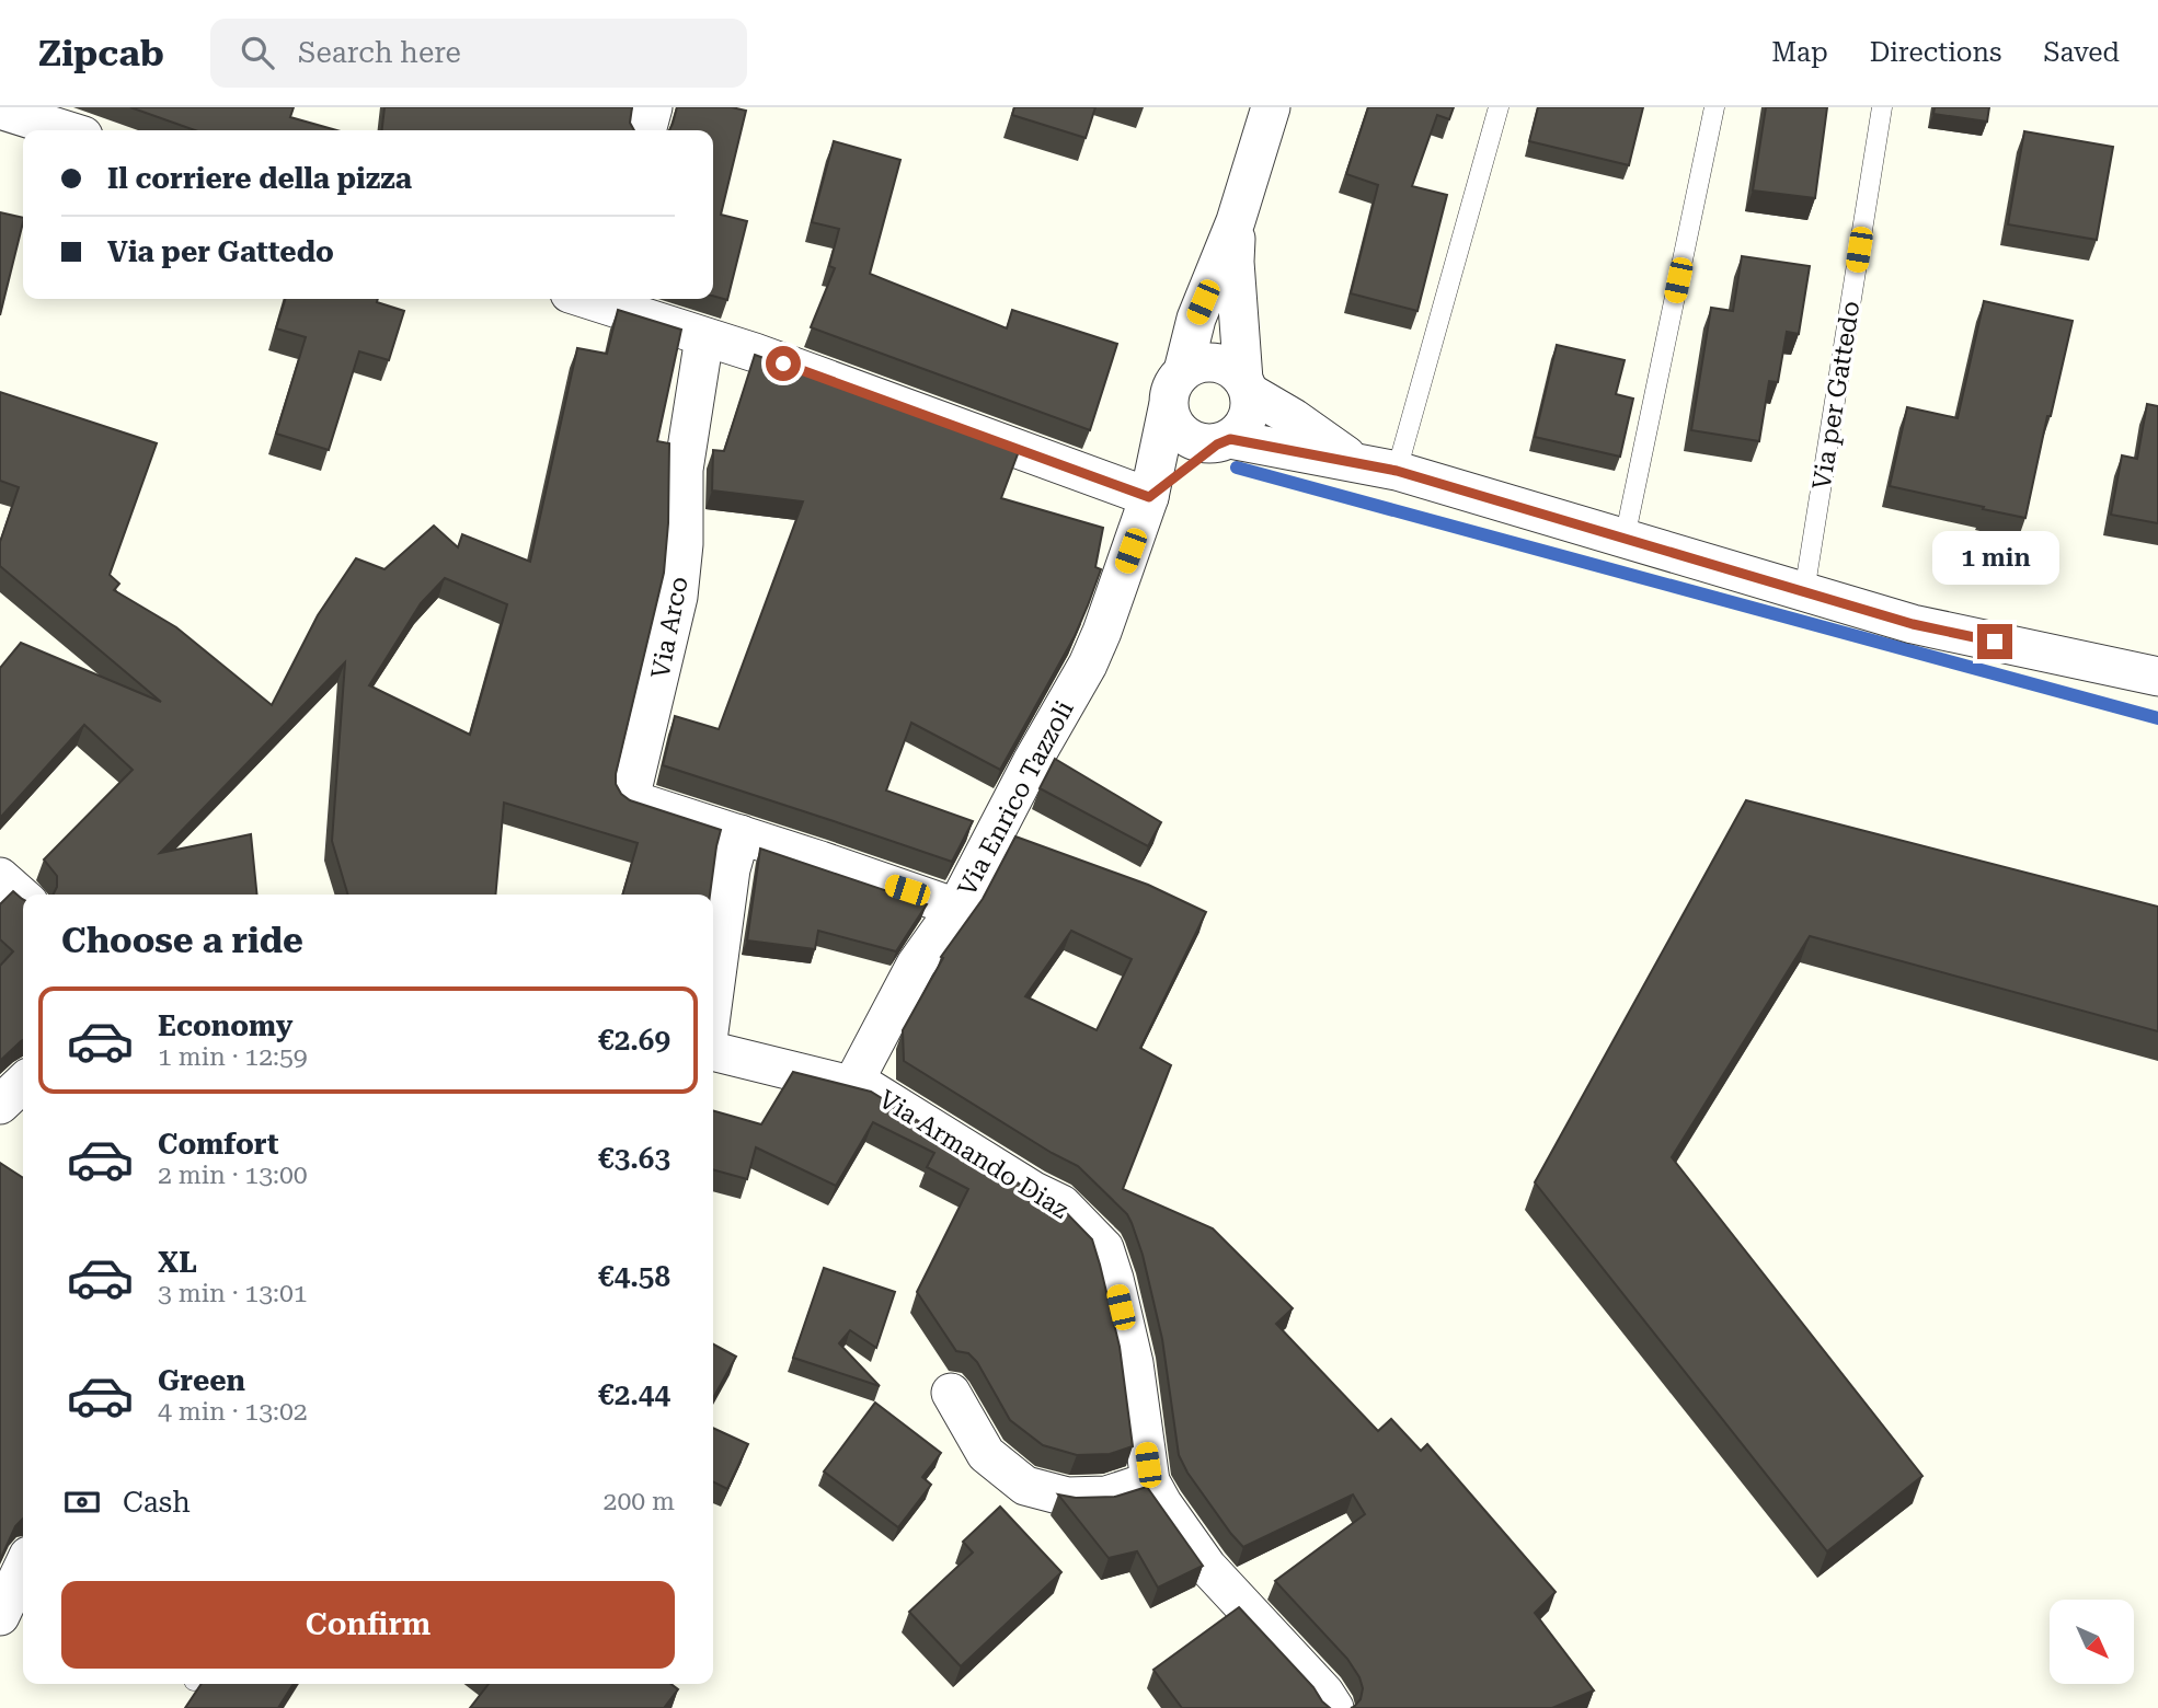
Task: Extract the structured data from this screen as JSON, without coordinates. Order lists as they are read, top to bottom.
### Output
{
  "streets": {
    "street": ["Via Arco", "Via Enrico Tazzoli", "Via Armando Diaz"],
    "lane": ["Via per Gattedo"]
  },
  "crossings": [
    ["Via Enrico Tazzoli", "Via Armando Diaz"]
  ],
  "north": "bottom right",
  "page": {
    "header": "Zipcab",
    "search": "Search here",
    "nav": ["Map", "Directions", "Saved"],
    "banner": ["Il corriere della pizza", "Via per Gattedo"],
    "bubble": "1 min",
    "heading": "Choose a ride",
    "list": [
      {
        "name": "Economy",
        "note": "1 min · 12:59",
        "value": "€2.69"
      },
      {
        "name": "Comfort",
        "note": "2 min · 13:00",
        "value": "€3.63"
      },
      {
        "name": "XL",
        "note": "3 min · 13:01",
        "value": "€4.58"
      },
      {
        "name": "Green",
        "note": "4 min · 13:02",
        "value": "€2.44"
      }
    ],
    "pay": ["Cash", "200 m"],
    "buttons": "Confirm"
  }
}
